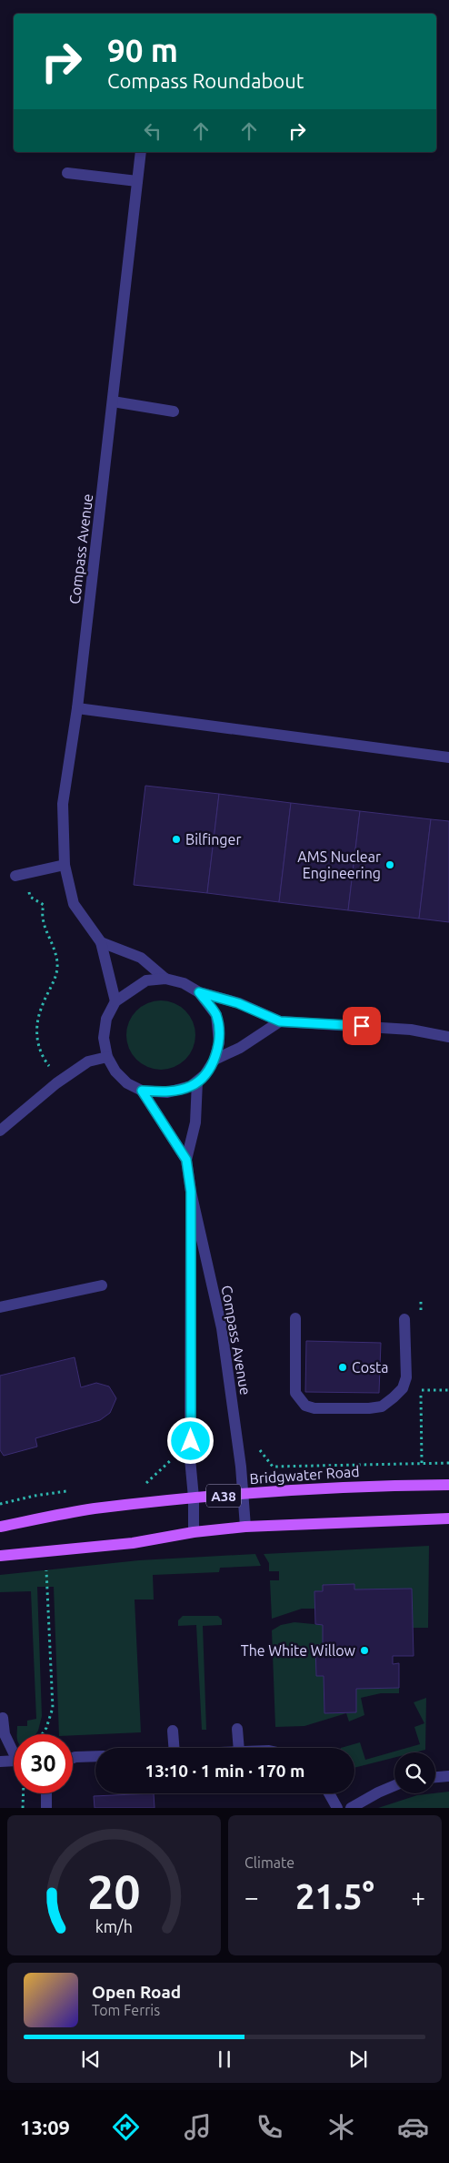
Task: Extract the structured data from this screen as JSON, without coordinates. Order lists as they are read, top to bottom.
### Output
{
  "streets": {
    "main road": ["Bridgwater Road", "A38"],
    "street": ["Compass Avenue"]
  },
  "crossings": [
    ["Compass Avenue", "Bridgwater Road"],
    ["Compass Avenue", "A38"]
  ],
  "places": [
    "Bilfinger",
    "AMS Nuclear Engineering",
    "Costa",
    "The White Willow"
  ],
  "page": {
    "turn": ["90 m", "Compass Roundabout"],
    "limit": "30",
    "trip": "13:10 · 1 min · 170 m",
    "tile": "Climate",
    "heat": ["−", "21.5°", "+"],
    "song": ["Open Road", "Tom Ferris"],
    "tabs": "13:09",
    "gauge": ["20", "km/h"]
  }
}
